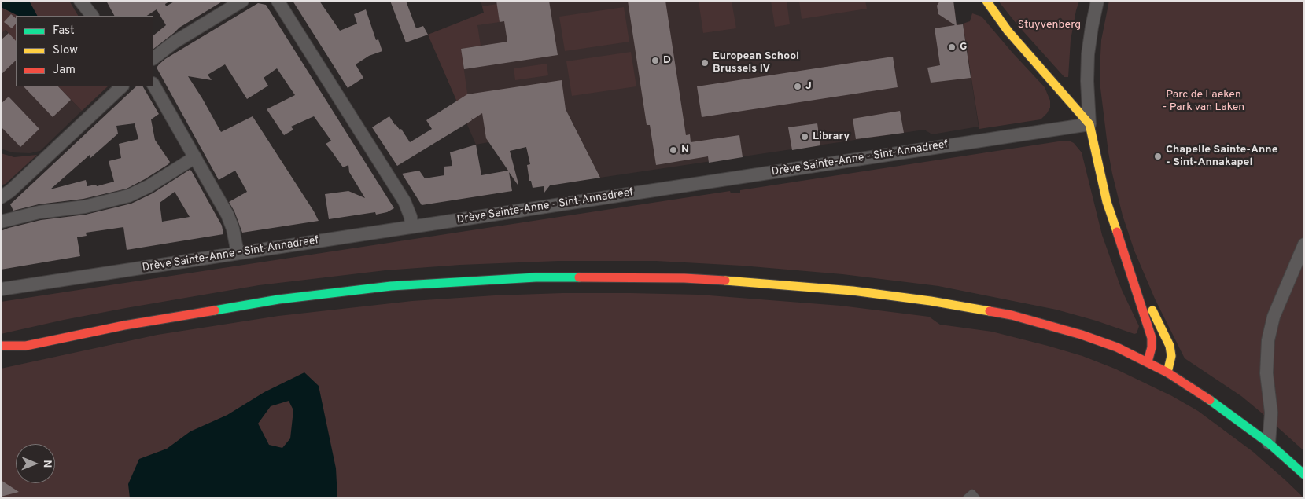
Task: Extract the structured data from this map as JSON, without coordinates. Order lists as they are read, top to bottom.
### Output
{
  "streets": {
    "street": ["Drève Sainte-Anne - Sint-Annadreef"]
  },
  "parks": ["Stuyvenberg", "Parc de Laeken - Park van Laken"],
  "places": [
    "G",
    "D",
    "European School Brussels IV",
    "J",
    "Library",
    "N",
    "Chapelle Sainte-Anne - Sint-Annakapel"
  ],
  "legend": ["Fast", "Slow", "Jam"],
  "north": "right"
}
